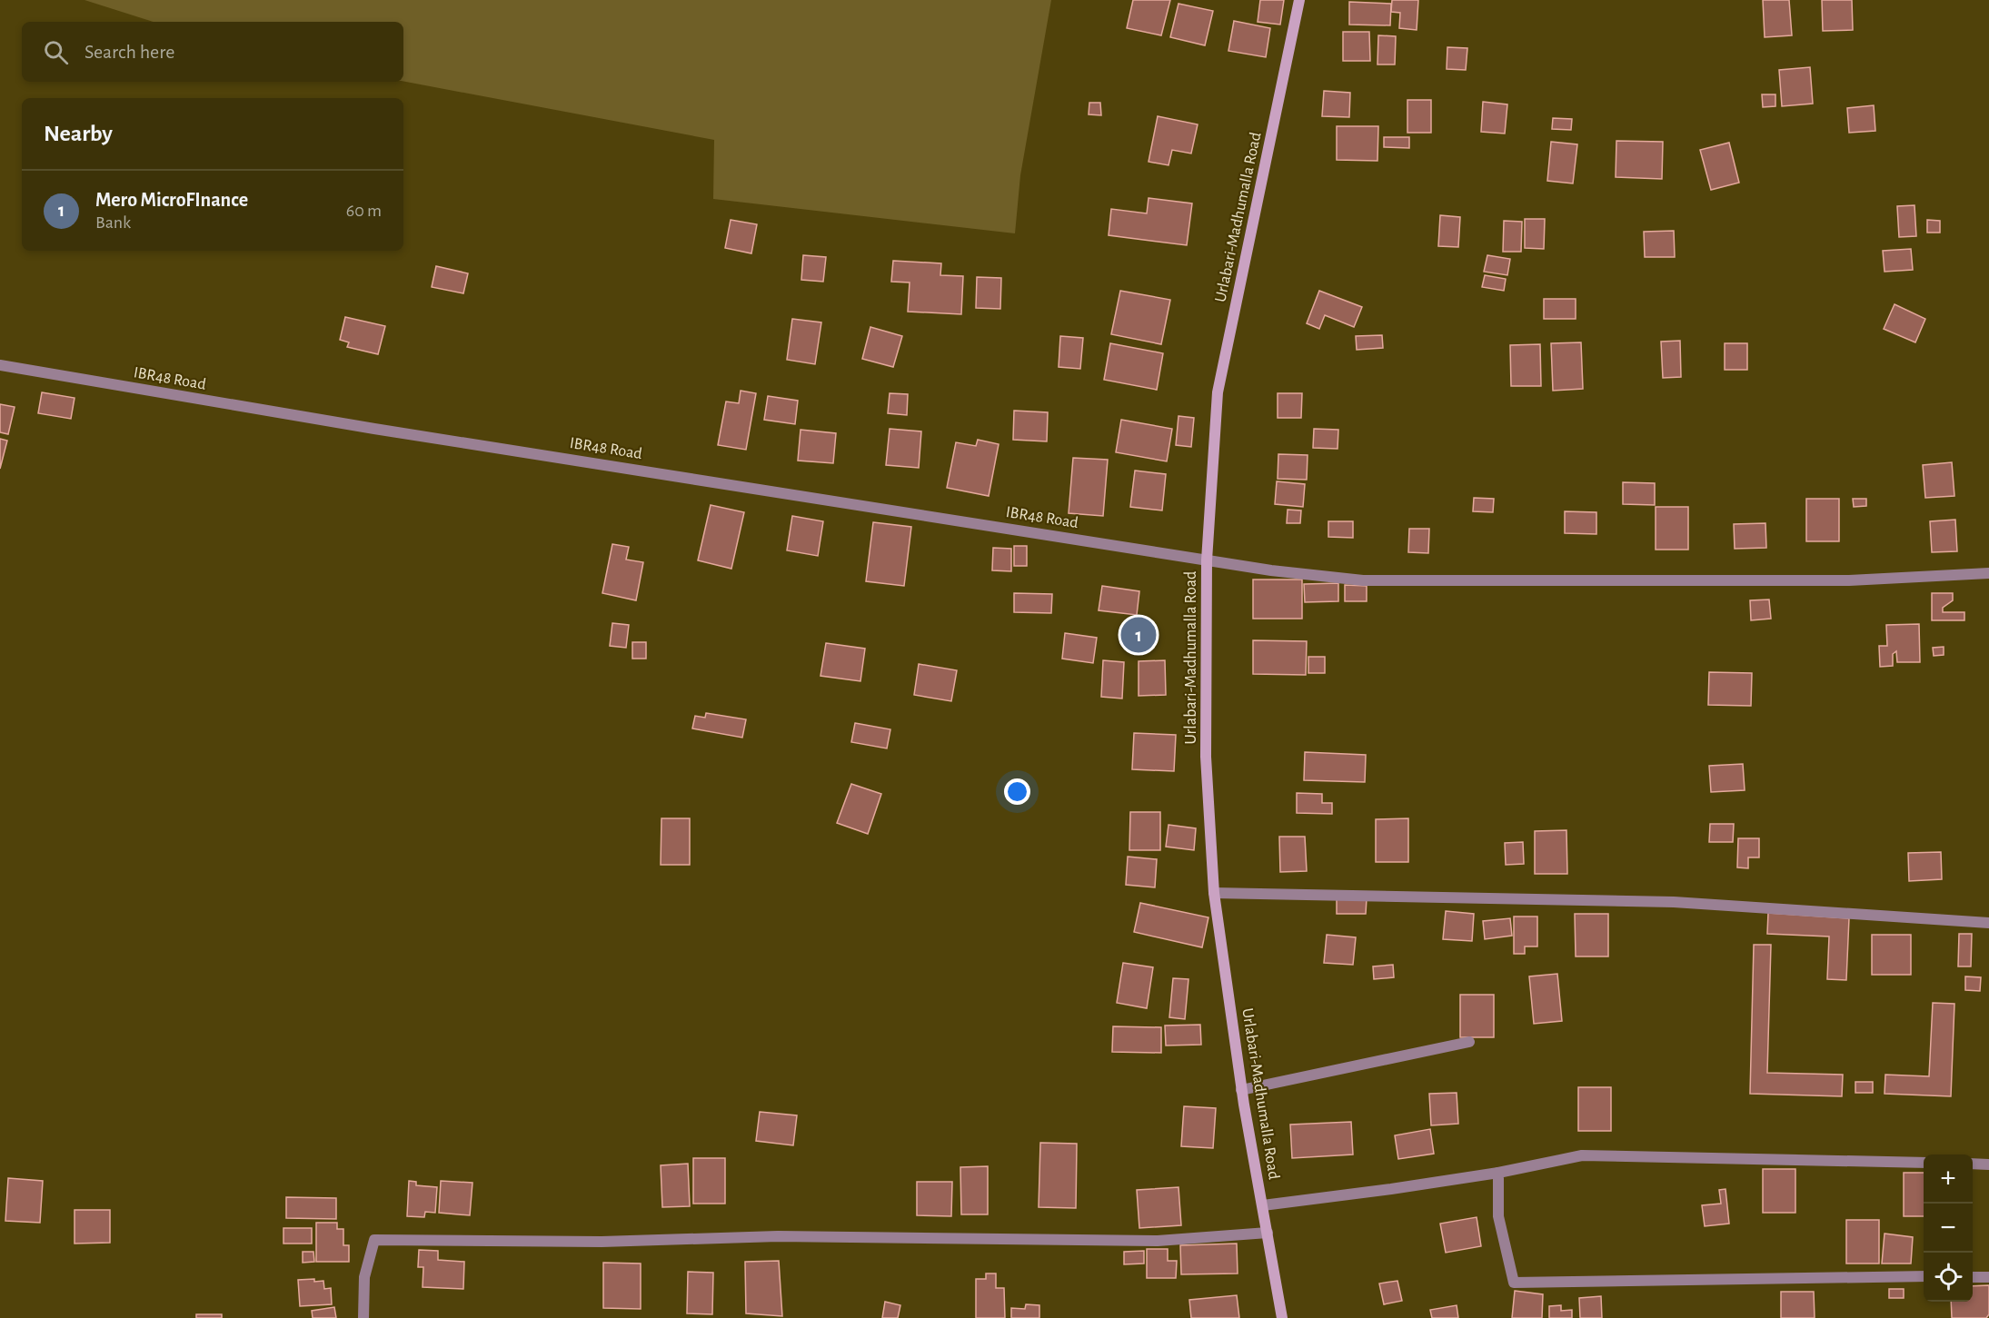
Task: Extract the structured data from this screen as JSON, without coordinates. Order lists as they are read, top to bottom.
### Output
{
  "streets": {
    "main road": ["Urlabari-Madhumalla Road"],
    "street": ["IBR48 Road"]
  },
  "crossings": [
    ["Urlabari-Madhumalla Road", "IBR48 Road"]
  ],
  "page": {
    "search": "Search here",
    "heading": "Nearby",
    "list": [
      {
        "mark": "1",
        "name": "Mero MicroFInance",
        "note": "Bank",
        "value": "60 m"
      }
    ],
    "pins": "1",
    "map_buttons": ["+", "−"]
  }
}
